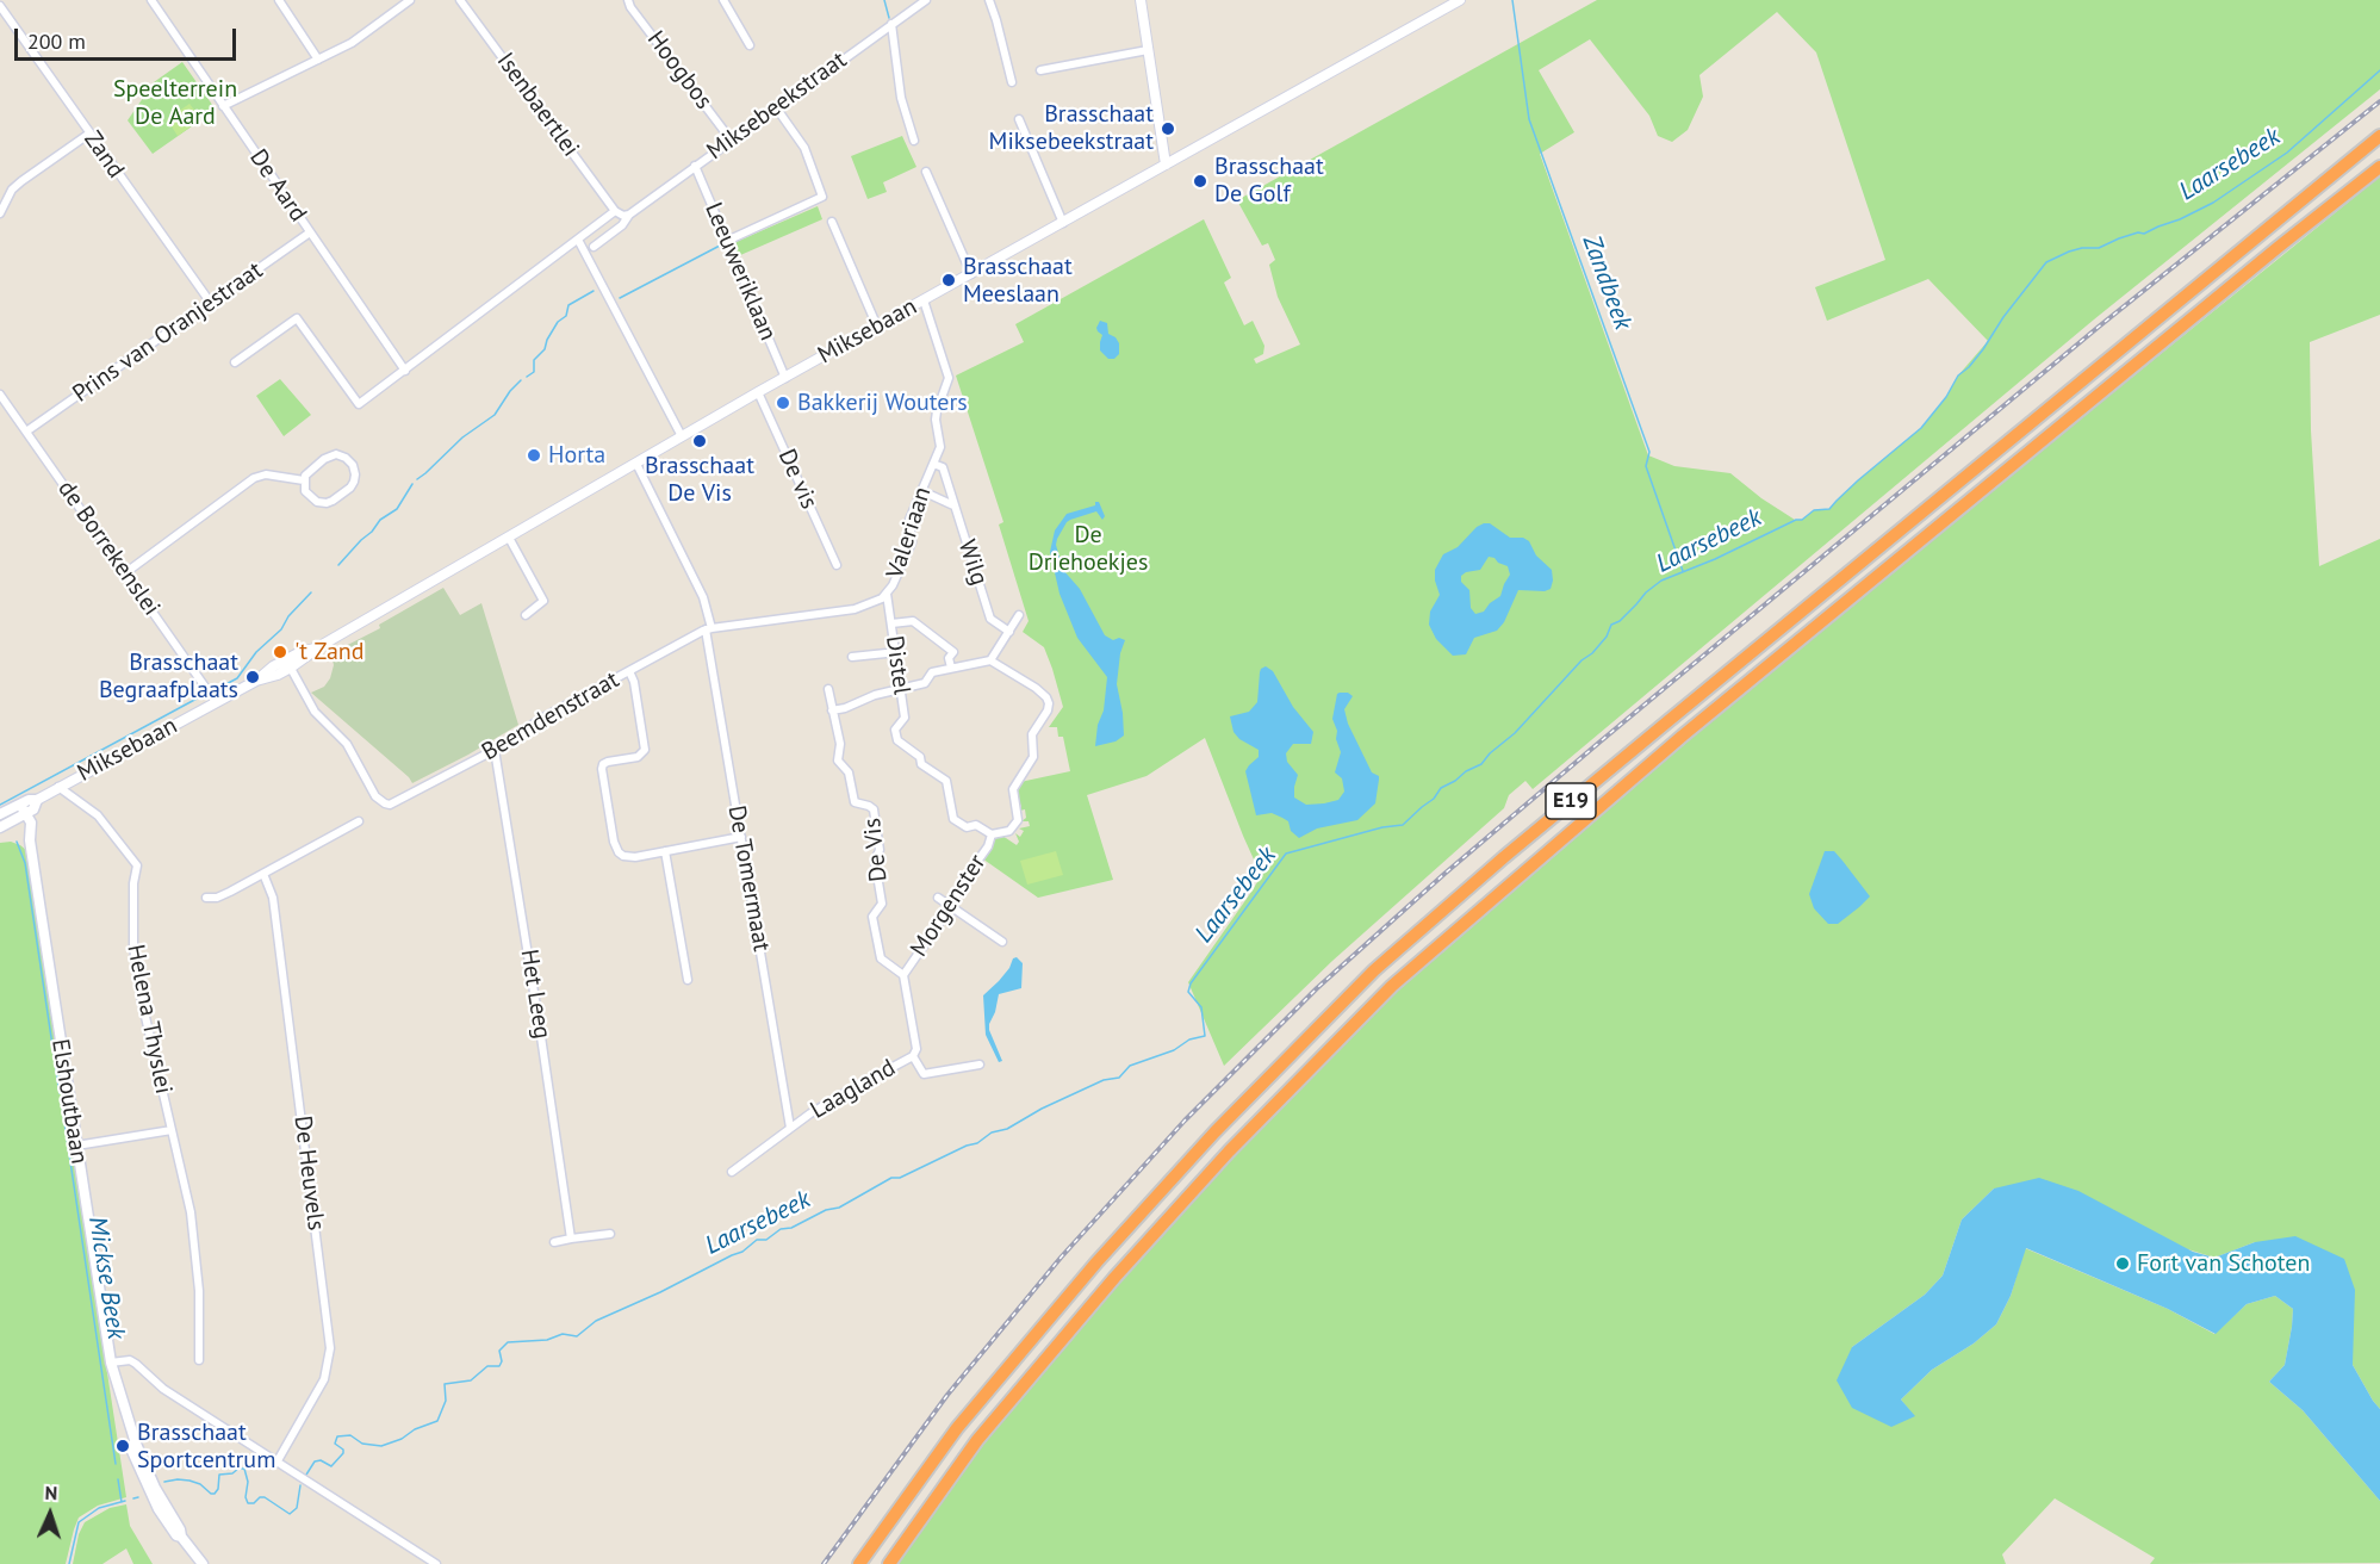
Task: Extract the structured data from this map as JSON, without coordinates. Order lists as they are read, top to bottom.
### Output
{
  "streets": {
    "highway": ["E19"],
    "main road": ["Miksebaan", "Elshoutbaan"],
    "street": [
      "Hoogbos",
      "Isenbaertlei",
      "Miksebeekstraat",
      "Zand",
      "De Aard",
      "Leeuweriklaan",
      "Prins van Oranjestraat",
      "De vis",
      "Valeriaan",
      "de Borrekenslei",
      "Wilg",
      "Distel",
      "Beemdenstraat",
      "De Vis",
      "De Tomermaat",
      "Morgenster",
      "Het Leeg",
      "Helena Thyslei",
      "Laagland",
      "De Heuvels"
    ]
  },
  "crossings": [
    ["Hoogbos", "Miksebeekstraat"],
    ["Miksebeekstraat", "Leeuweriklaan"],
    ["Zand", "Prins van Oranjestraat"],
    ["De Aard", "Prins van Oranjestraat"],
    ["Leeuweriklaan", "Miksebaan"],
    ["Miksebaan", "De vis"],
    ["Miksebaan", "Valeriaan"],
    ["Miksebaan", "de Borrekenslei"],
    ["Miksebaan", "Beemdenstraat"],
    ["Miksebaan", "Helena Thyslei"],
    ["Miksebaan", "Elshoutbaan"],
    ["Prins van Oranjestraat", "de Borrekenslei"],
    ["Valeriaan", "Wilg"],
    ["Valeriaan", "Distel"],
    ["Valeriaan", "Beemdenstraat"],
    ["Valeriaan", "De Tomermaat"],
    ["Distel", "Morgenster"],
    ["Beemdenstraat", "De Tomermaat"],
    ["Beemdenstraat", "Het Leeg"],
    ["De Vis", "Morgenster"],
    ["De Tomermaat", "Laagland"]
  ],
  "water": ["Laarsebeek", "Zandbeek", "Mickse Beek"],
  "parks": ["Speelterrein De Aard", "De Driehoekjes"],
  "places": [
    "Brasschaat Miksebeekstraat",
    "Brasschaat De Golf",
    "Brasschaat Meeslaan",
    "Bakkerij Wouters",
    "Brasschaat De Vis",
    "Horta",
    "'t Zand",
    "Brasschaat Begraafplaats",
    "Fort van Schoten",
    "Brasschaat Sportcentrum"
  ],
  "scale_bar": "200 m",
  "north": "top"
}
